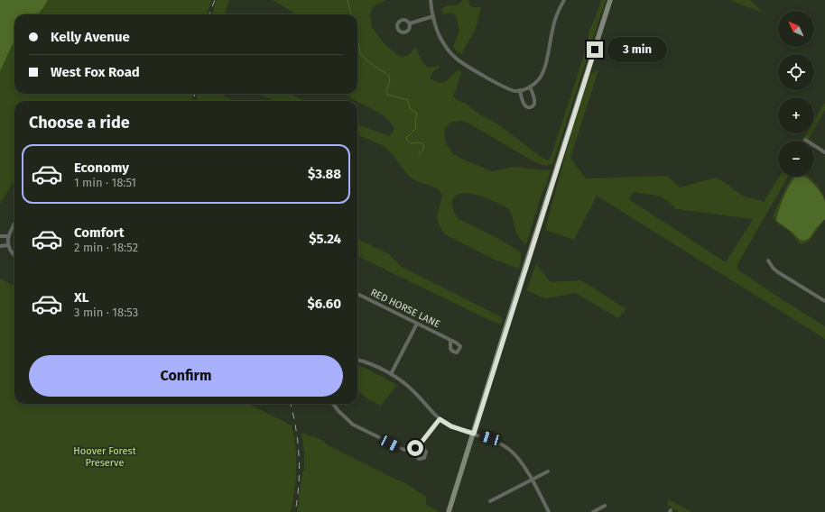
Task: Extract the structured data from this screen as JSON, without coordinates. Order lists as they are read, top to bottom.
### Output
{
  "streets": {
    "street": ["RED HORSE LANE"]
  },
  "parks": ["Hoover Forest Preserve"],
  "north": "top left",
  "page": {
    "map_buttons": ["+", "−"],
    "banner": ["Kelly Avenue", "West Fox Road"],
    "bubble": "3 min",
    "heading": "Choose a ride",
    "list": [
      {
        "name": "Economy",
        "note": "1 min · 18:51",
        "value": "$3.88"
      },
      {
        "name": "Comfort",
        "note": "2 min · 18:52",
        "value": "$5.24"
      },
      {
        "name": "XL",
        "note": "3 min · 18:53",
        "value": "$6.60"
      }
    ],
    "buttons": "Confirm"
  }
}
